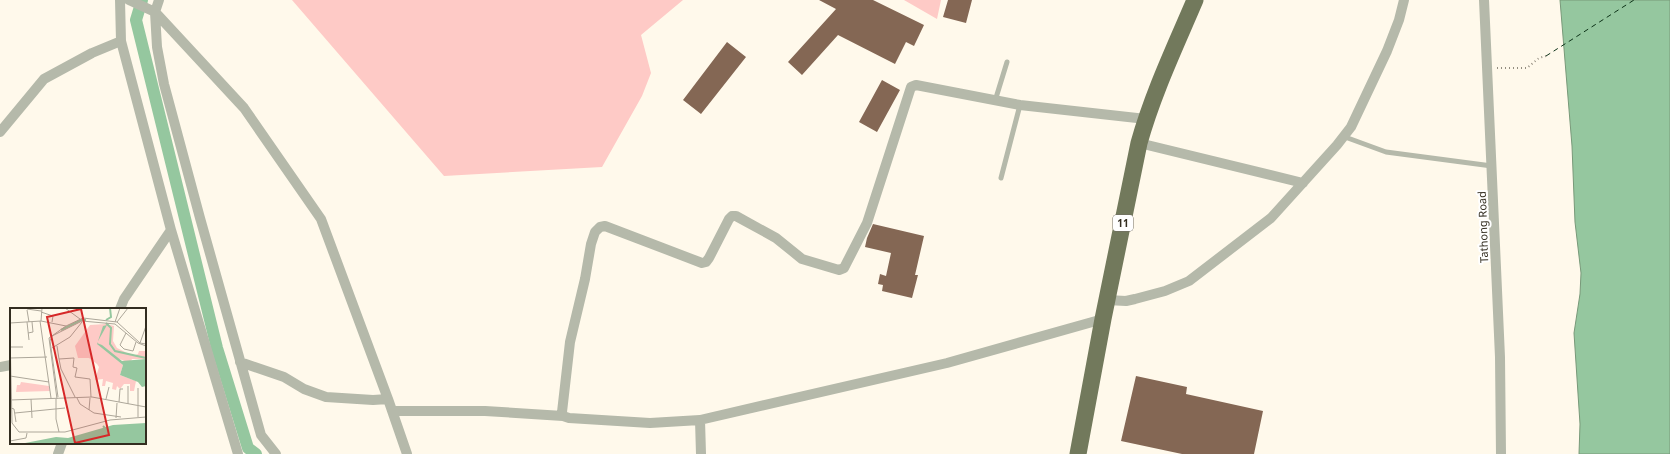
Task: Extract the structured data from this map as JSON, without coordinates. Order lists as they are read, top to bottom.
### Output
{
  "streets": {
    "highway": ["11"],
    "street": ["Tathong Road"]
  }
}
